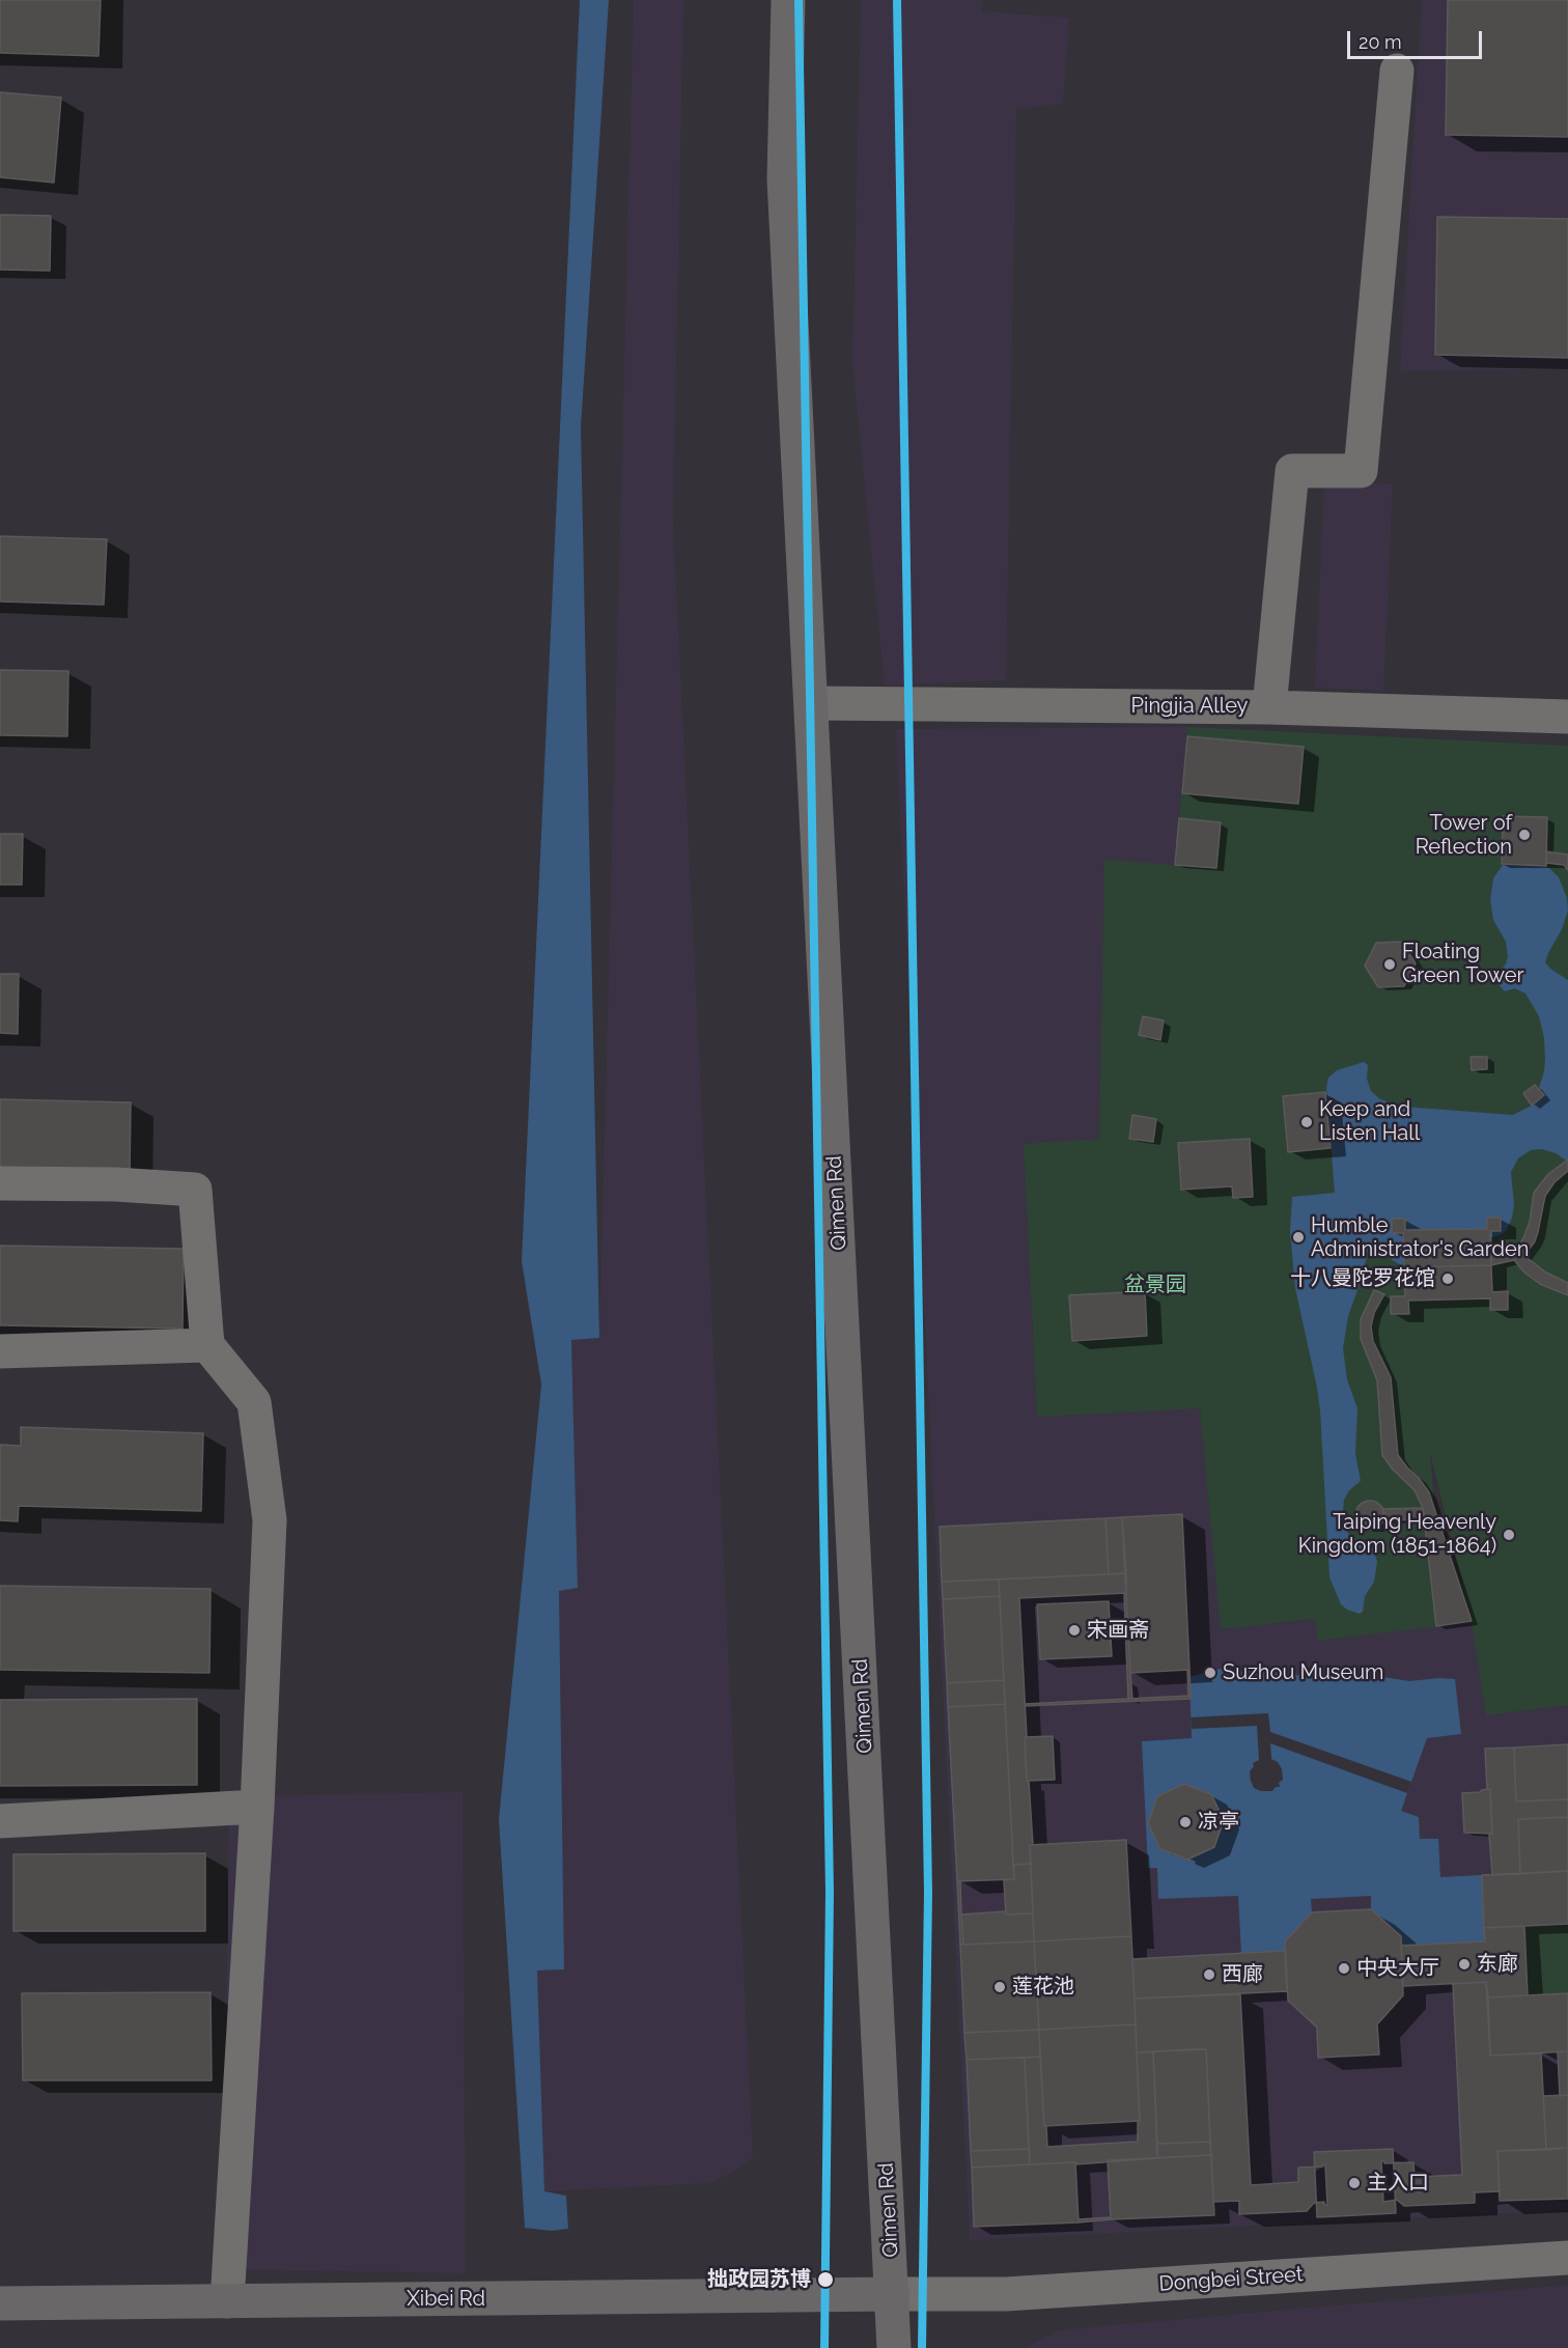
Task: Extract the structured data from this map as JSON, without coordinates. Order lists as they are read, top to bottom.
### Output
{
  "streets": {
    "main road": ["Qimen Rd", "Xibei Rd"],
    "street": ["Pingjia Alley", "Dongbei Street"]
  },
  "crossings": [
    ["Pingjia Alley", "Qimen Rd"],
    ["Qimen Rd", "Dongbei Street"],
    ["Qimen Rd", "Xibei Rd"],
    ["Dongbei Street", "Xibei Rd"]
  ],
  "parks": ["盆景园"],
  "places": [
    "Tower of Reflection",
    "Floating Green Tower",
    "Keep and Listen Hall",
    "Humble Administrator's Garden",
    "十八曼陀罗花馆",
    "Taiping Heavenly Kingdom (1851-1864)",
    "宋画斋",
    "Suzhou Museum",
    "凉亭",
    "东廊",
    "中央大厅",
    "西廊",
    "莲花池",
    "主入口",
    "拙政园苏博"
  ],
  "scale_bar": "20 m"
}
